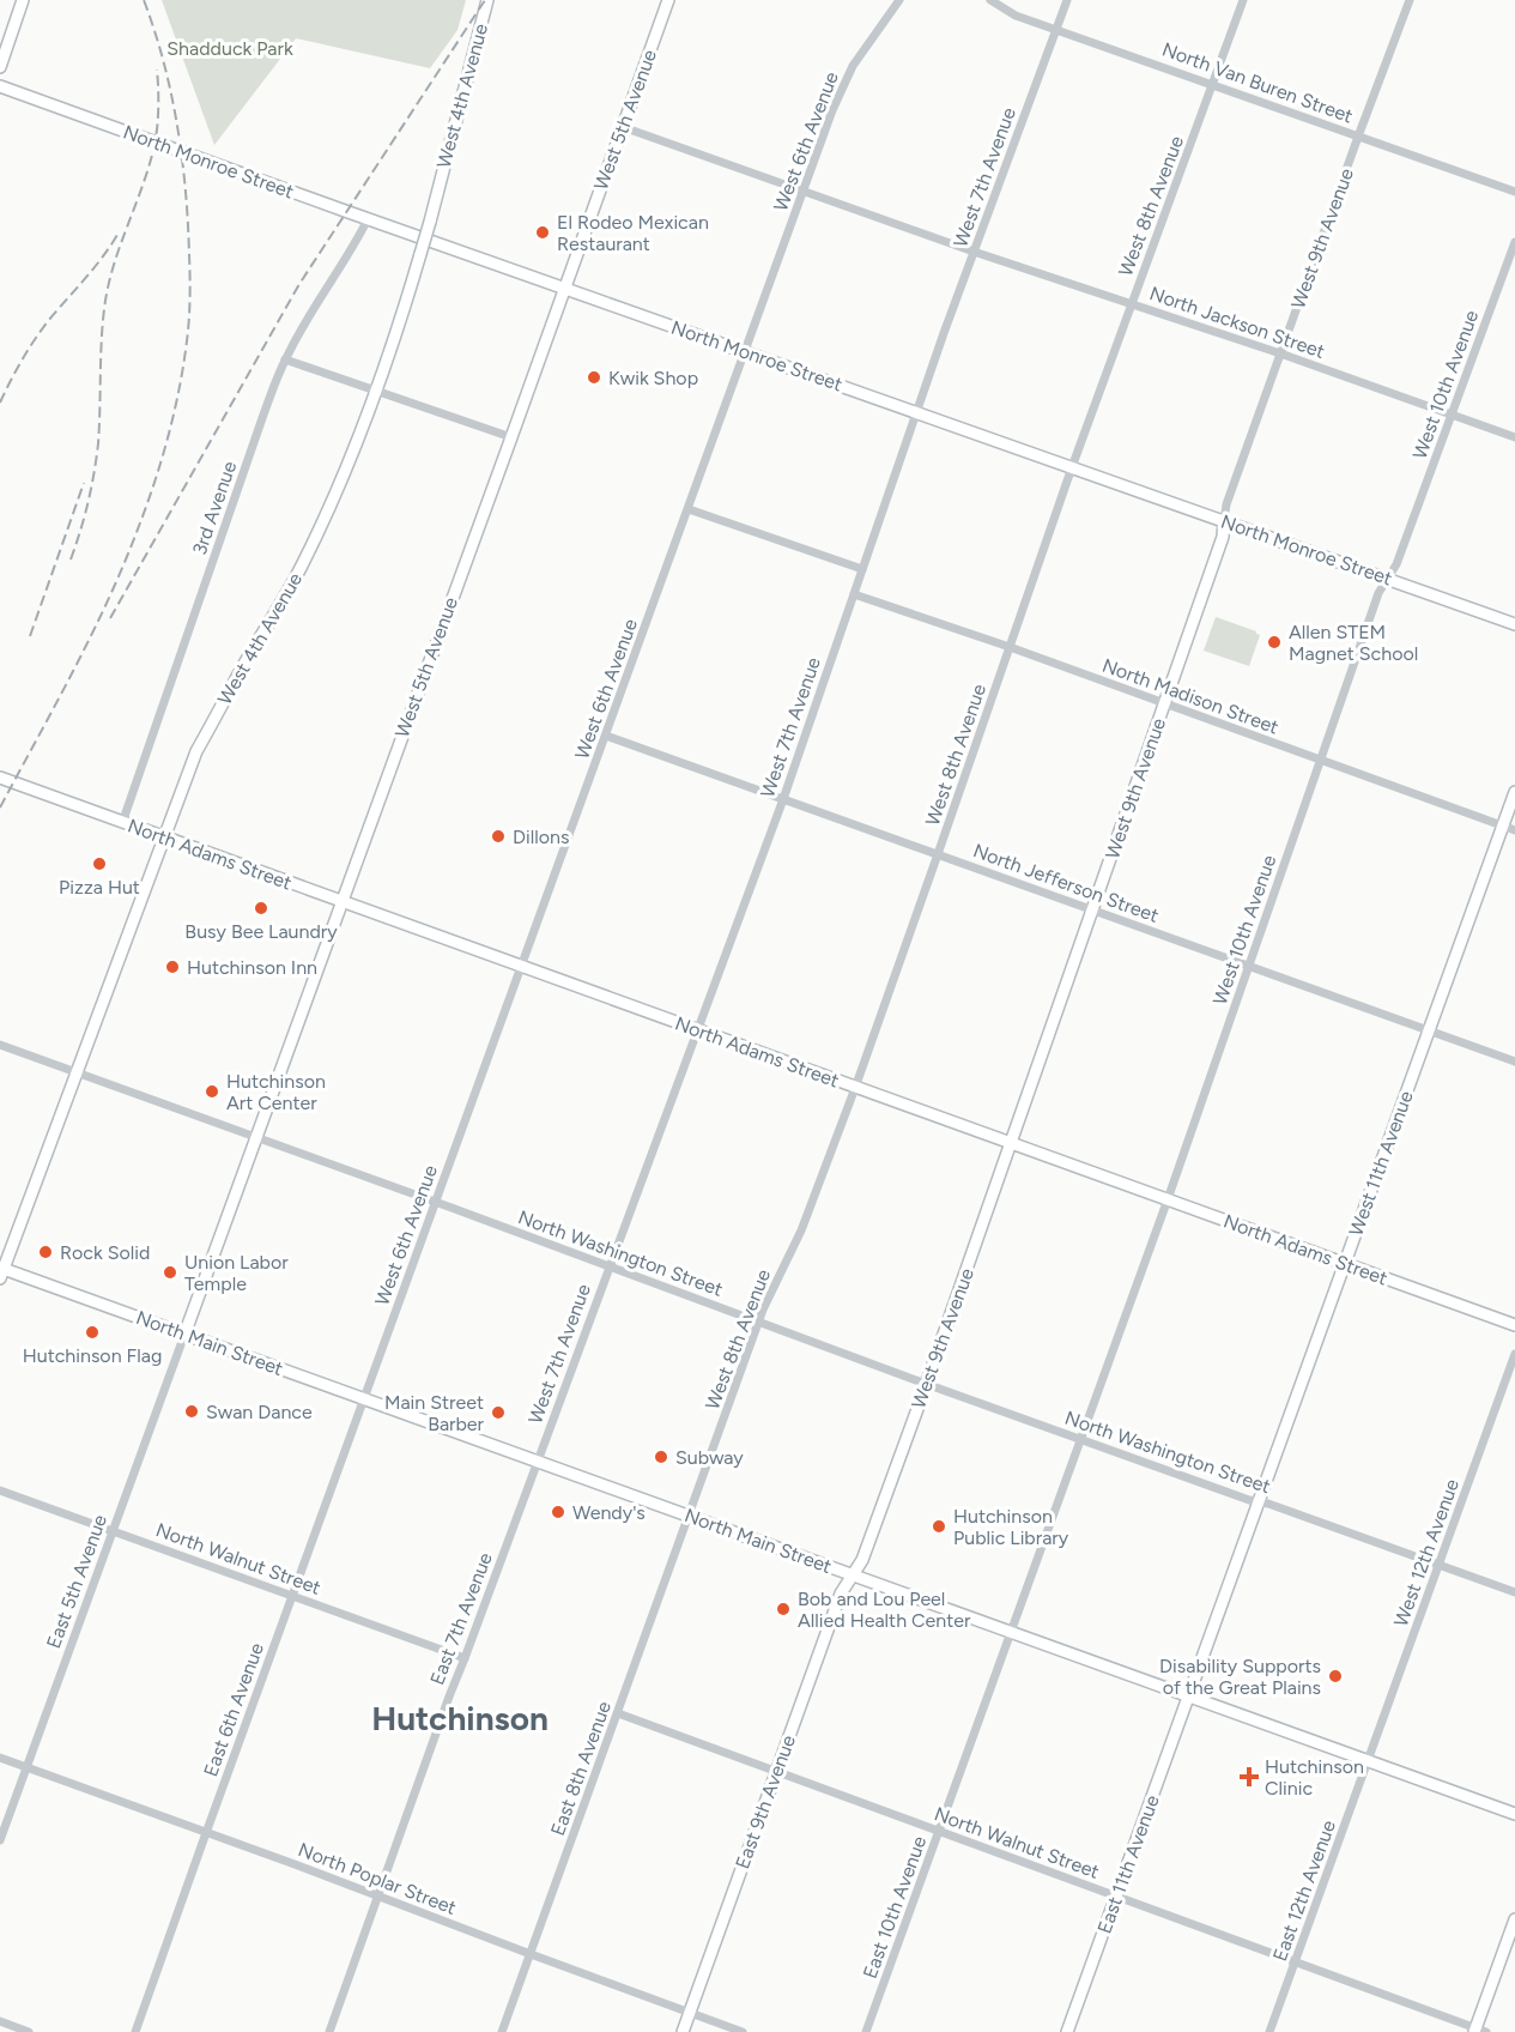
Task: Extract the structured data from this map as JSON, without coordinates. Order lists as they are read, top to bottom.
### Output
{
  "streets": {
    "street": [
      "North Van Buren Street",
      "West 4th Avenue",
      "West 5th Avenue",
      "West 6th Avenue",
      "North Monroe Street",
      "West 7th Avenue",
      "West 8th Avenue",
      "West 9th Avenue",
      "North Jackson Street",
      "West 10th Avenue",
      "3rd Avenue",
      "North Madison Street",
      "North Adams Street",
      "North Jefferson Street",
      "West 11th Avenue",
      "North Washington Street",
      "North Main Street",
      "West 12th Avenue",
      "North Walnut Street",
      "East 5th Avenue",
      "East 7th Avenue",
      "East 6th Avenue",
      "East 8th Avenue",
      "East 9th Avenue",
      "East 11th Avenue",
      "North Poplar Street",
      "East 12th Avenue",
      "East 10th Avenue"
    ]
  },
  "crossings": [
    ["North Van Buren Street", "West 7th Avenue"],
    ["North Van Buren Street", "West 8th Avenue"],
    ["North Van Buren Street", "West 9th Avenue"],
    ["West 4th Avenue", "North Adams Street"],
    ["West 4th Avenue", "North Washington Street"],
    ["West 4th Avenue", "North Main Street"],
    ["West 5th Avenue", "North Monroe Street"],
    ["West 5th Avenue", "North Jackson Street"],
    ["West 5th Avenue", "North Adams Street"],
    ["West 5th Avenue", "North Washington Street"],
    ["West 5th Avenue", "North Main Street"],
    ["West 5th Avenue", "East 5th Avenue"],
    ["West 6th Avenue", "North Monroe Street"],
    ["West 6th Avenue", "North Jackson Street"],
    ["West 6th Avenue", "North Adams Street"],
    ["West 6th Avenue", "North Jefferson Street"],
    ["West 6th Avenue", "North Washington Street"],
    ["West 6th Avenue", "North Main Street"],
    ["West 6th Avenue", "East 6th Avenue"],
    ["North Monroe Street", "West 7th Avenue"],
    ["North Monroe Street", "West 8th Avenue"],
    ["North Monroe Street", "West 9th Avenue"],
    ["North Monroe Street", "West 10th Avenue"],
    ["North Monroe Street", "3rd Avenue"],
    ["West 7th Avenue", "North Jackson Street"],
    ["West 7th Avenue", "North Madison Street"],
    ["West 7th Avenue", "North Adams Street"],
    ["West 7th Avenue", "North Jefferson Street"],
    ["West 7th Avenue", "North Washington Street"],
    ["West 7th Avenue", "North Main Street"],
    ["West 7th Avenue", "East 7th Avenue"],
    ["West 8th Avenue", "North Jackson Street"],
    ["West 8th Avenue", "North Madison Street"],
    ["West 8th Avenue", "North Adams Street"],
    ["West 8th Avenue", "North Jefferson Street"],
    ["West 8th Avenue", "North Washington Street"],
    ["West 8th Avenue", "North Main Street"],
    ["West 8th Avenue", "East 8th Avenue"],
    ["West 9th Avenue", "North Jackson Street"],
    ["West 9th Avenue", "North Madison Street"],
    ["West 9th Avenue", "North Adams Street"],
    ["West 9th Avenue", "North Jefferson Street"],
    ["West 9th Avenue", "North Washington Street"],
    ["West 9th Avenue", "North Main Street"],
    ["West 9th Avenue", "East 9th Avenue"],
    ["North Jackson Street", "West 10th Avenue"],
    ["West 10th Avenue", "North Madison Street"],
    ["West 10th Avenue", "North Adams Street"],
    ["West 10th Avenue", "North Jefferson Street"],
    ["West 10th Avenue", "North Washington Street"],
    ["West 10th Avenue", "North Main Street"],
    ["West 10th Avenue", "East 10th Avenue"],
    ["3rd Avenue", "North Adams Street"],
    ["North Madison Street", "West 11th Avenue"],
    ["North Adams Street", "West 11th Avenue"],
    ["North Jefferson Street", "West 11th Avenue"],
    ["West 11th Avenue", "North Washington Street"],
    ["West 11th Avenue", "North Main Street"],
    ["West 11th Avenue", "East 11th Avenue"],
    ["North Washington Street", "West 12th Avenue"],
    ["North Main Street", "West 12th Avenue"],
    ["North Main Street", "East 5th Avenue"],
    ["North Main Street", "East 7th Avenue"],
    ["North Main Street", "East 6th Avenue"],
    ["North Main Street", "East 8th Avenue"],
    ["North Main Street", "East 9th Avenue"],
    ["North Main Street", "East 11th Avenue"],
    ["North Main Street", "East 12th Avenue"],
    ["North Main Street", "East 10th Avenue"],
    ["West 12th Avenue", "East 12th Avenue"],
    ["North Walnut Street", "East 5th Avenue"],
    ["North Walnut Street", "East 7th Avenue"],
    ["North Walnut Street", "East 6th Avenue"],
    ["North Walnut Street", "East 8th Avenue"],
    ["North Walnut Street", "East 9th Avenue"],
    ["North Walnut Street", "East 11th Avenue"],
    ["North Walnut Street", "East 12th Avenue"],
    ["North Walnut Street", "East 10th Avenue"],
    ["East 5th Avenue", "North Poplar Street"],
    ["East 7th Avenue", "North Poplar Street"],
    ["East 6th Avenue", "North Poplar Street"],
    ["East 8th Avenue", "North Poplar Street"],
    ["East 9th Avenue", "North Poplar Street"]
  ],
  "districts": ["Hutchinson"],
  "parks": ["Shadduck Park"],
  "places": {
    "other": [
      "El Rodeo Mexican Restaurant",
      "Kwik Shop",
      "Allen STEM Magnet School",
      "Dillons",
      "Pizza Hut",
      "Busy Bee Laundry",
      "Hutchinson Inn",
      "Hutchinson Art Center",
      "Rock Solid",
      "Union Labor Temple",
      "Hutchinson Flag",
      "Swan Dance",
      "Main Street Barber",
      "Subway",
      "Wendy's",
      "Hutchinson Public Library",
      "Bob and Lou Peel Allied Health Center",
      "Disability Supports of the Great Plains"
    ],
    "health": ["Hutchinson Clinic"]
  }
}
